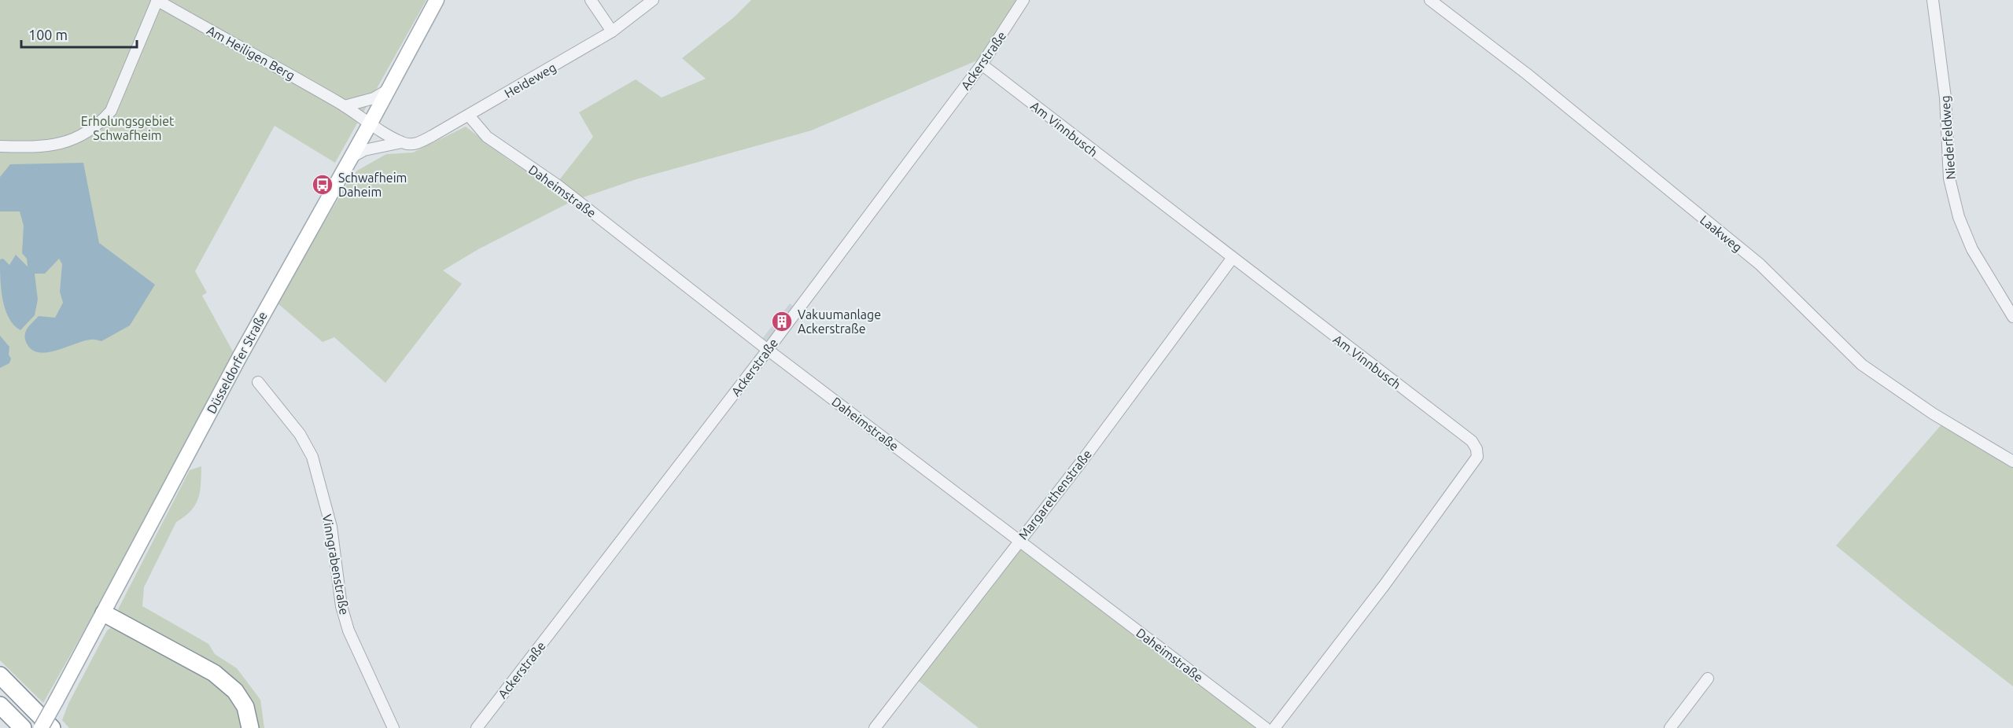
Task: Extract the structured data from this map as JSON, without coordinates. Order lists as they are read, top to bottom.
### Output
{
  "streets": {
    "main road": ["Düsseldorfer Straße"],
    "street": [
      "Am Heiligen Berg",
      "Ackerstraße",
      "Heideweg",
      "Am Vinnbusch",
      "Niederfeldweg",
      "Daheimstraße",
      "Laakweg",
      "Margarethenstraße",
      "Vinngrabenstraße"
    ]
  },
  "crossings": [
    ["Am Heiligen Berg", "Düsseldorfer Straße"],
    ["Ackerstraße", "Am Vinnbusch"],
    ["Ackerstraße", "Daheimstraße"],
    ["Heideweg", "Daheimstraße"],
    ["Heideweg", "Düsseldorfer Straße"],
    ["Am Vinnbusch", "Margarethenstraße"],
    ["Daheimstraße", "Margarethenstraße"]
  ],
  "parks": ["Erholungsgebiet Schwafheim"],
  "places": {
    "bus stop": ["Schwafheim Daheim"],
    "building": ["Vakuumanlage Ackerstraße"]
  },
  "scale_bar": "100 m"
}
